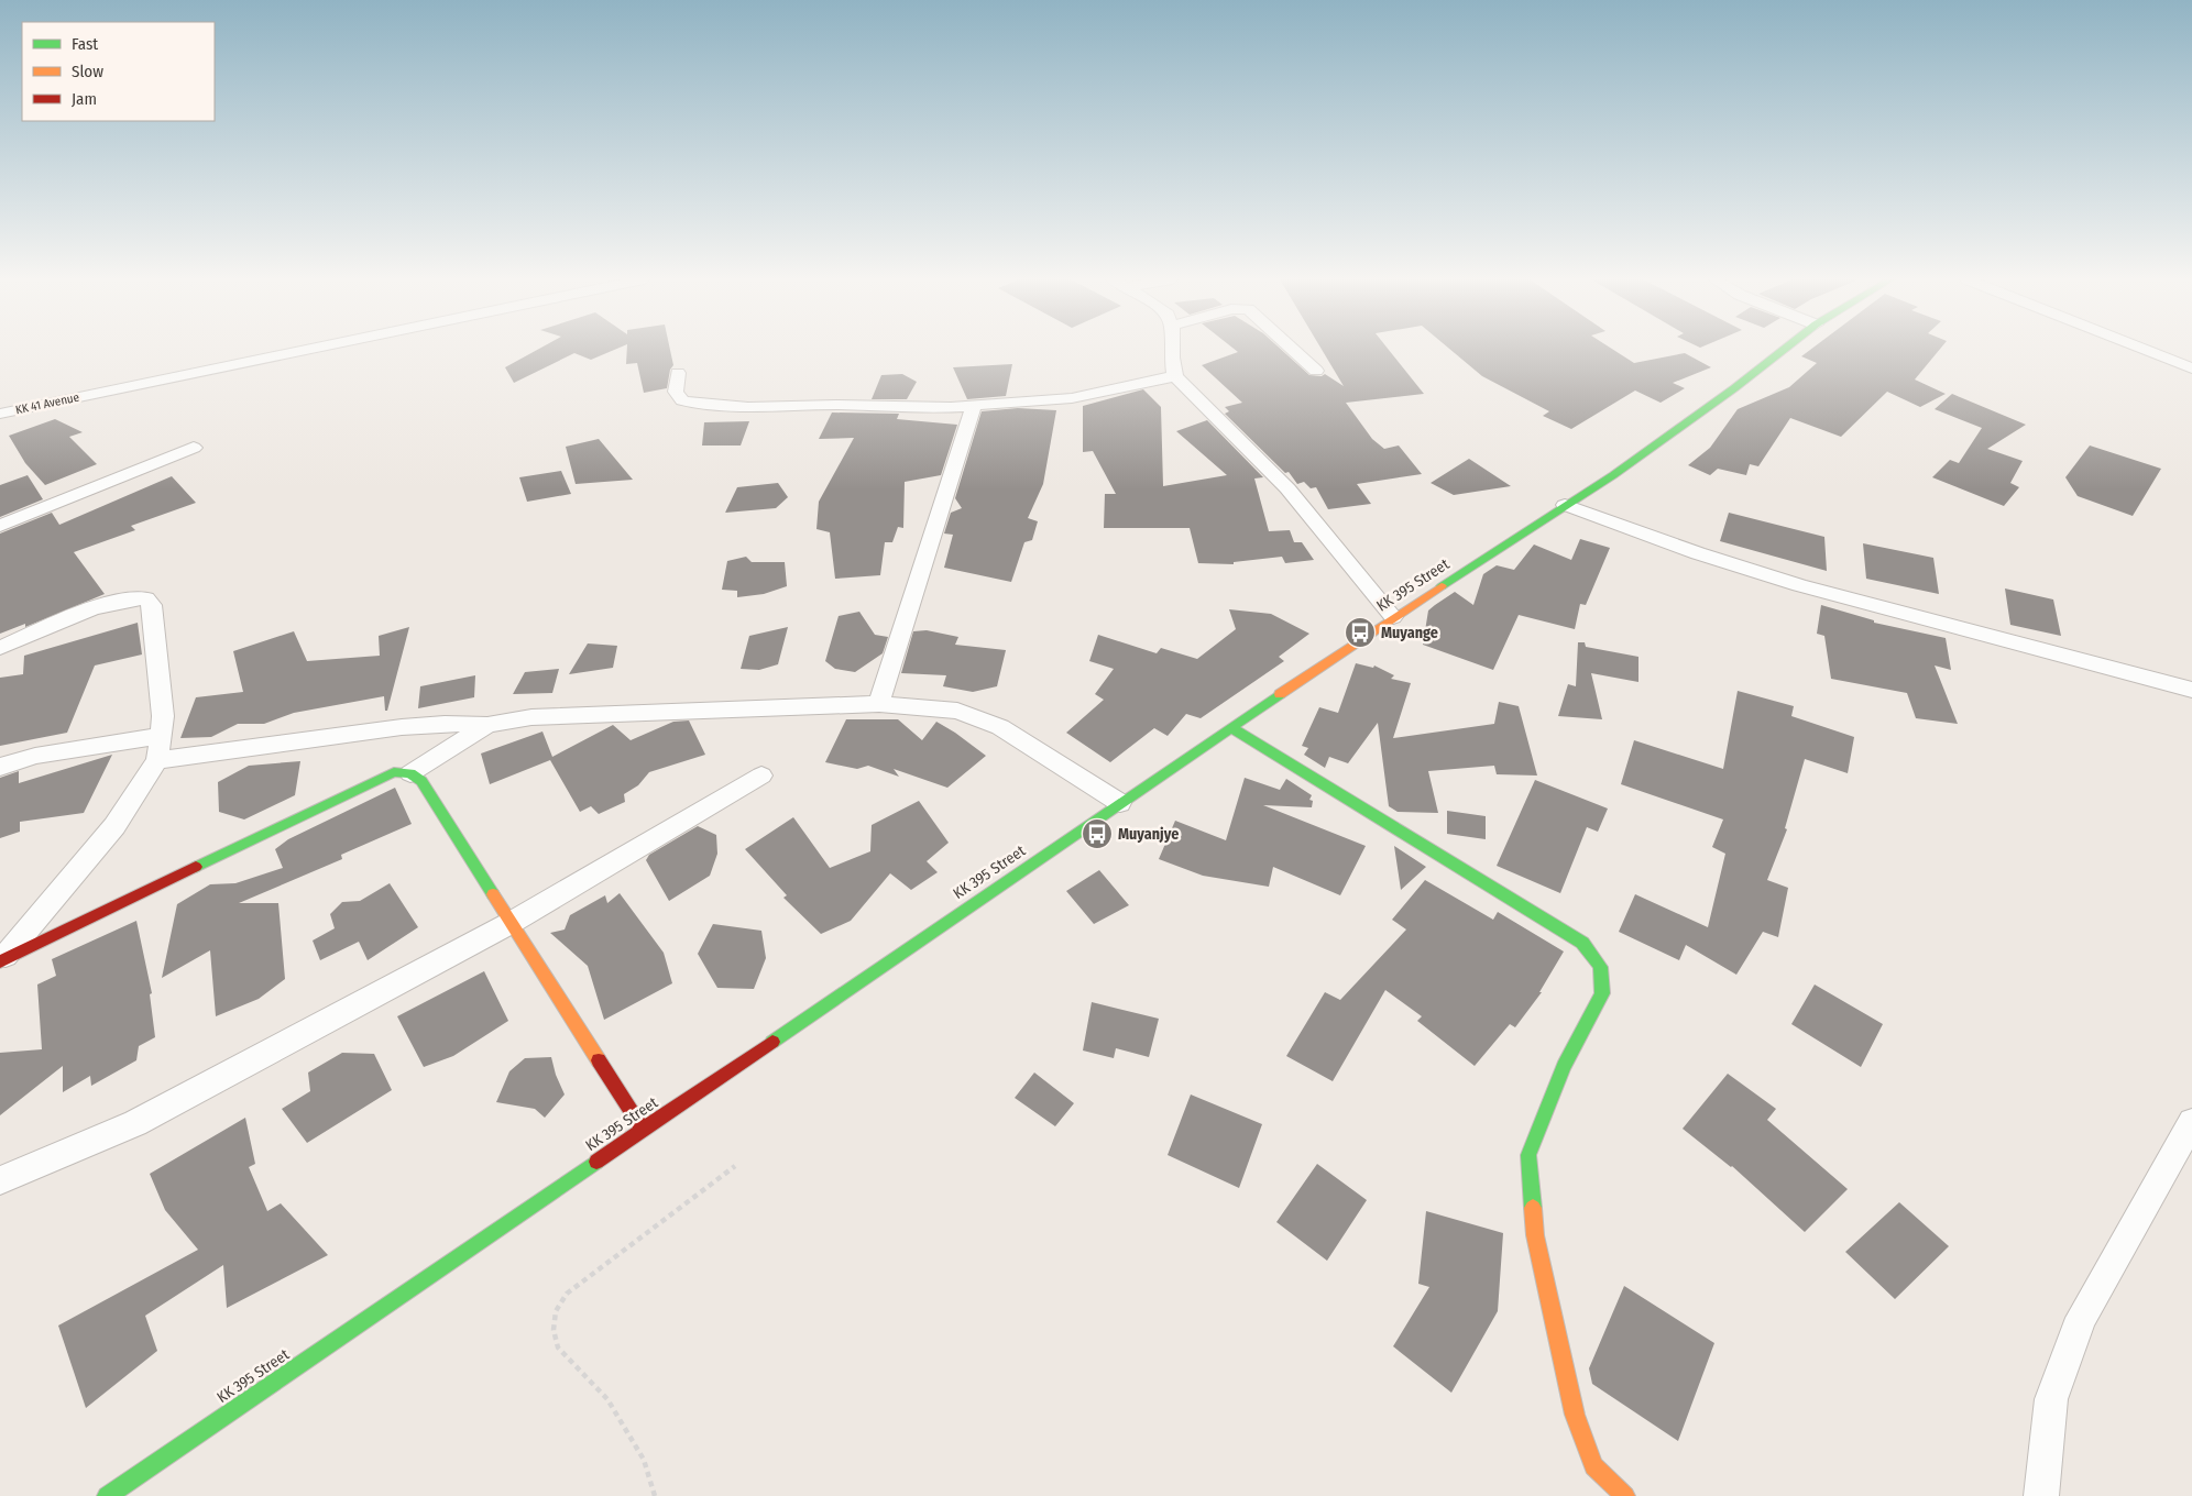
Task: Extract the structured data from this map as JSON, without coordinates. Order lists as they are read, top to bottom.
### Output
{
  "streets": {
    "street": ["KK 41 Avenue", "KK 395 Street"]
  },
  "places": {
    "bus stop": ["Muyange", "Muyanjye"]
  },
  "legend": ["Fast", "Slow", "Jam"]
}
